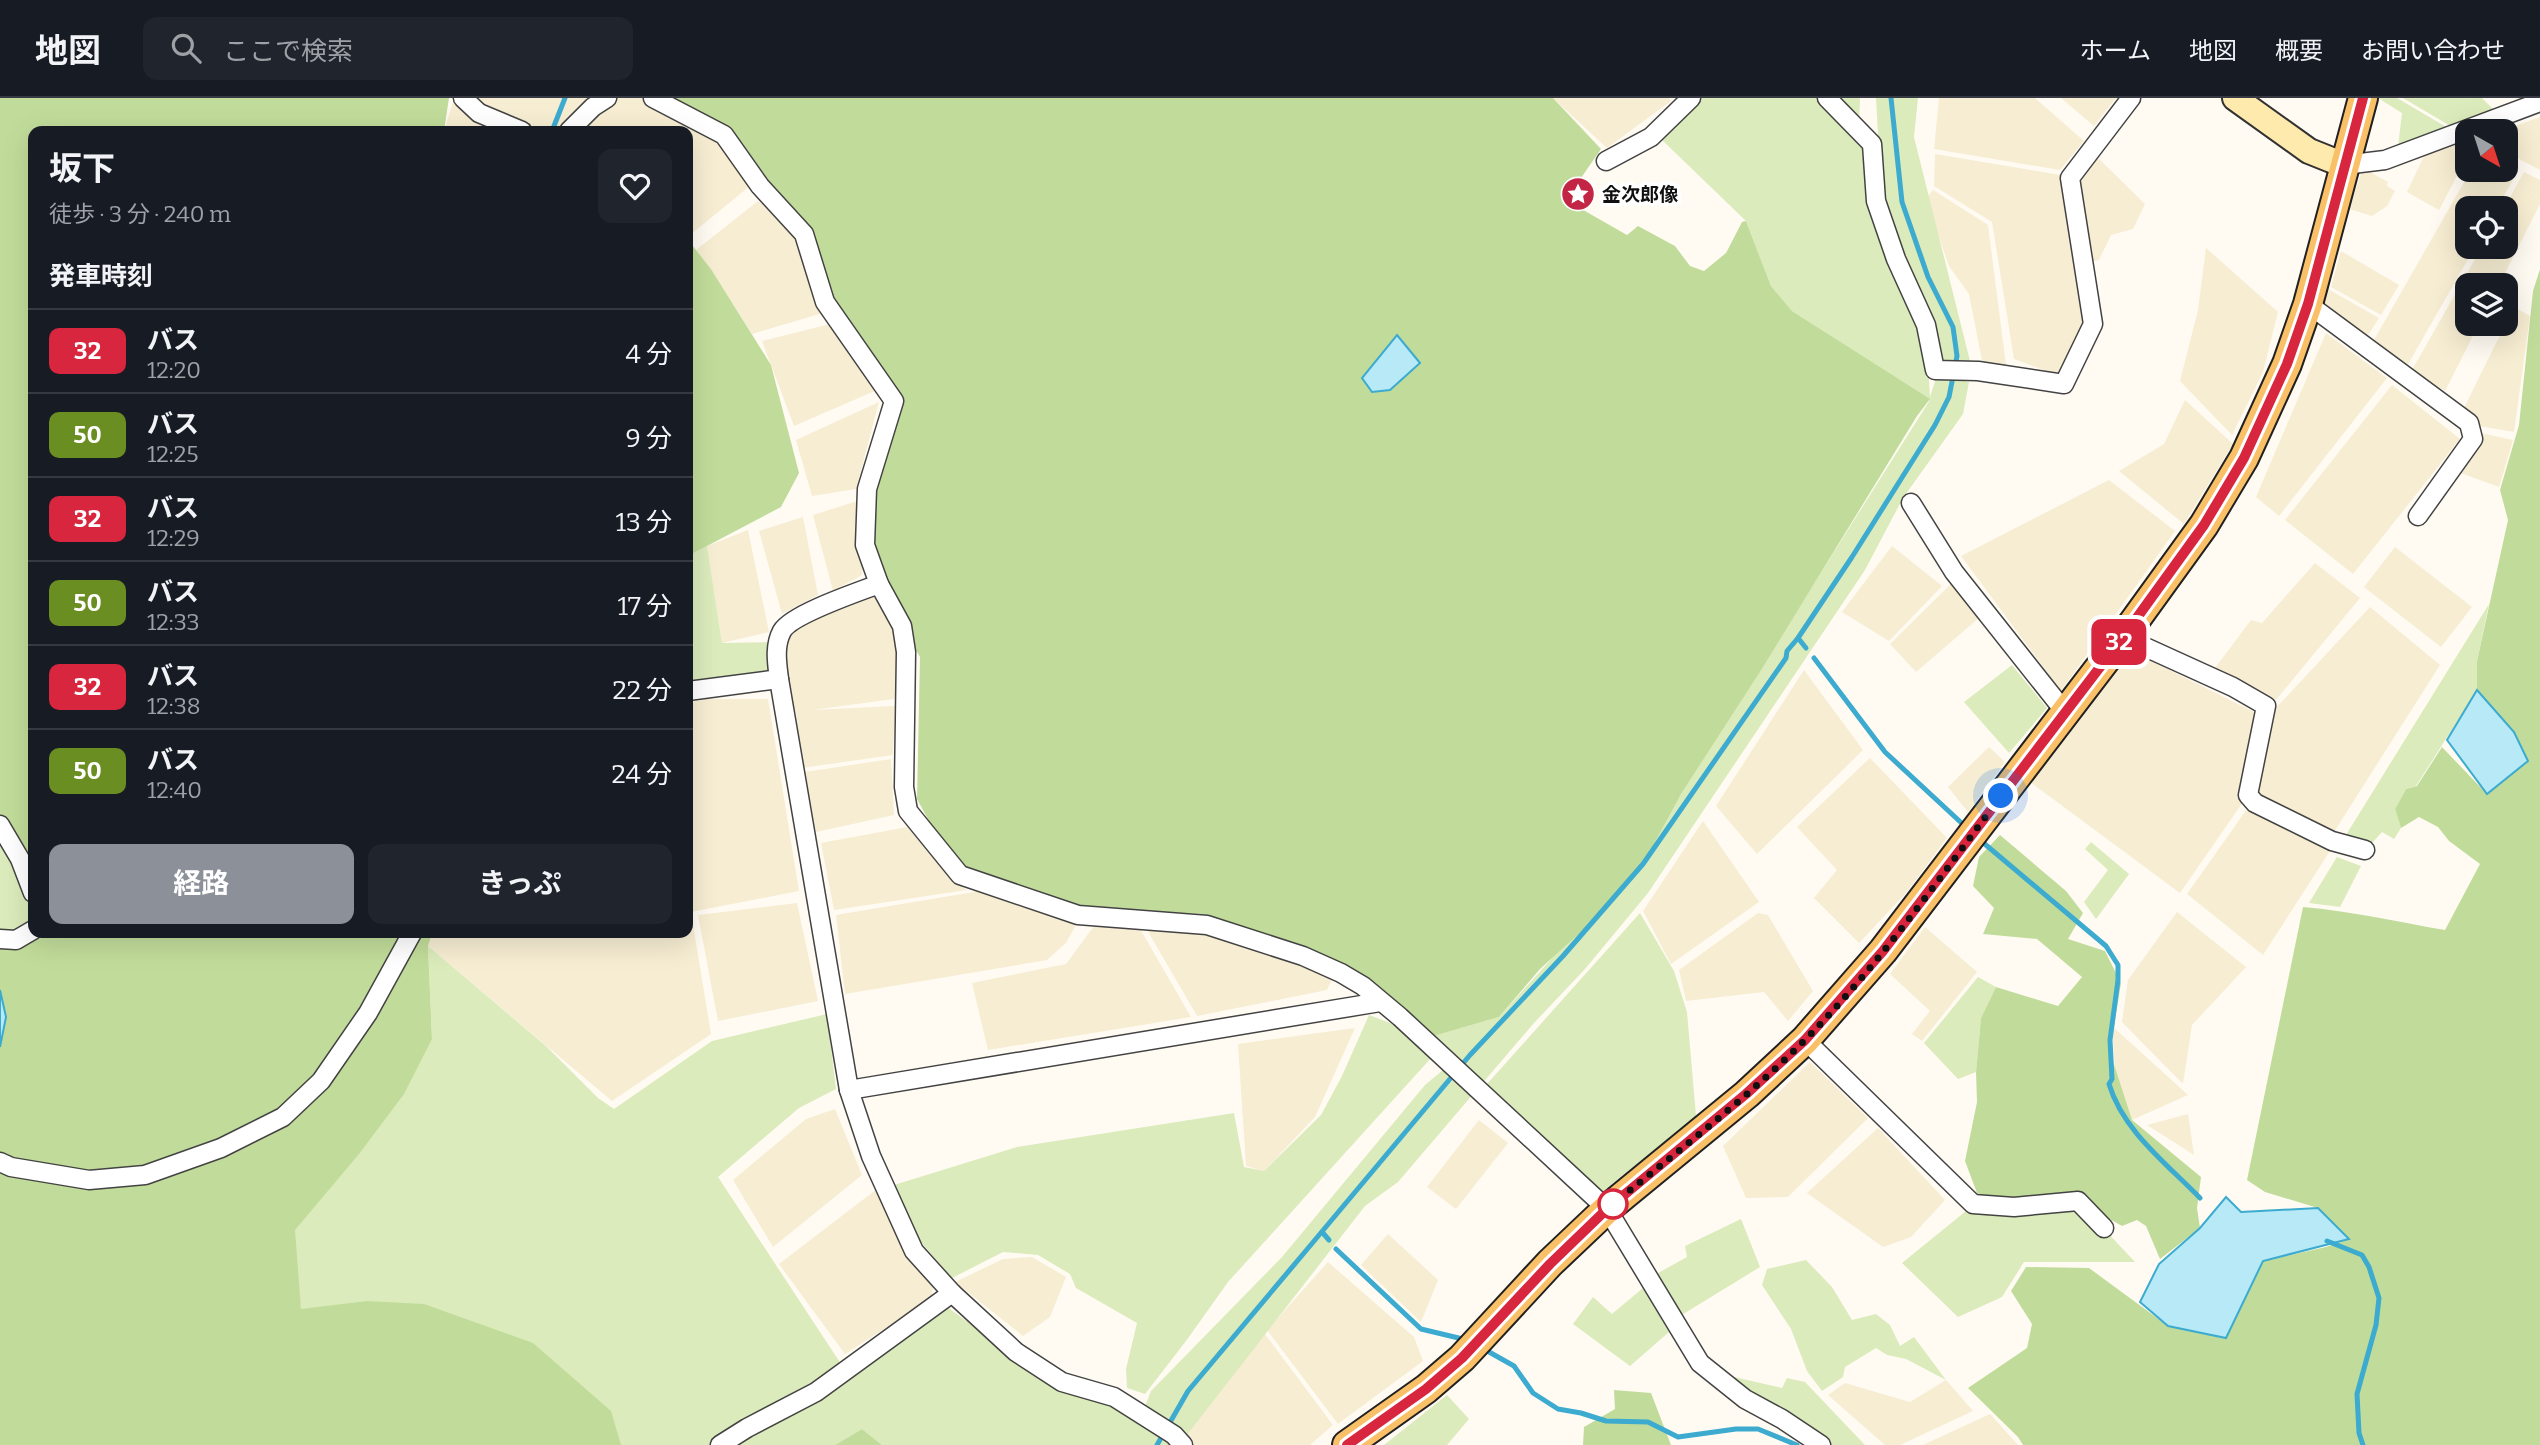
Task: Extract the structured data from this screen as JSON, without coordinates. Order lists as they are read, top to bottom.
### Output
{
  "places": {
    "place": ["金次郎像"]
  },
  "lines": ["bus line 32"],
  "north": "bottom right",
  "page": {
    "header": "地図",
    "search": "ここで検索",
    "nav": [
      "ホーム",
      "地図",
      "概要",
      "お問い合わせ"
    ],
    "on_map": "32",
    "heading": [
      ["坂下", "徒歩 · 3 分 · 240 m"],
      "発車時刻"
    ],
    "list": [
      {
        "mark": "32",
        "name": "バス",
        "note": "12:20",
        "value": "4 分"
      },
      {
        "mark": "50",
        "name": "バス",
        "note": "12:25",
        "value": "9 分"
      },
      {
        "mark": "32",
        "name": "バス",
        "note": "12:29",
        "value": "13 分"
      },
      {
        "mark": "50",
        "name": "バス",
        "note": "12:33",
        "value": "17 分"
      },
      {
        "mark": "32",
        "name": "バス",
        "note": "12:38",
        "value": "22 分"
      },
      {
        "mark": "50",
        "name": "バス",
        "note": "12:40",
        "value": "24 分"
      }
    ],
    "buttons": ["経路", "きっぷ"]
  }
}
